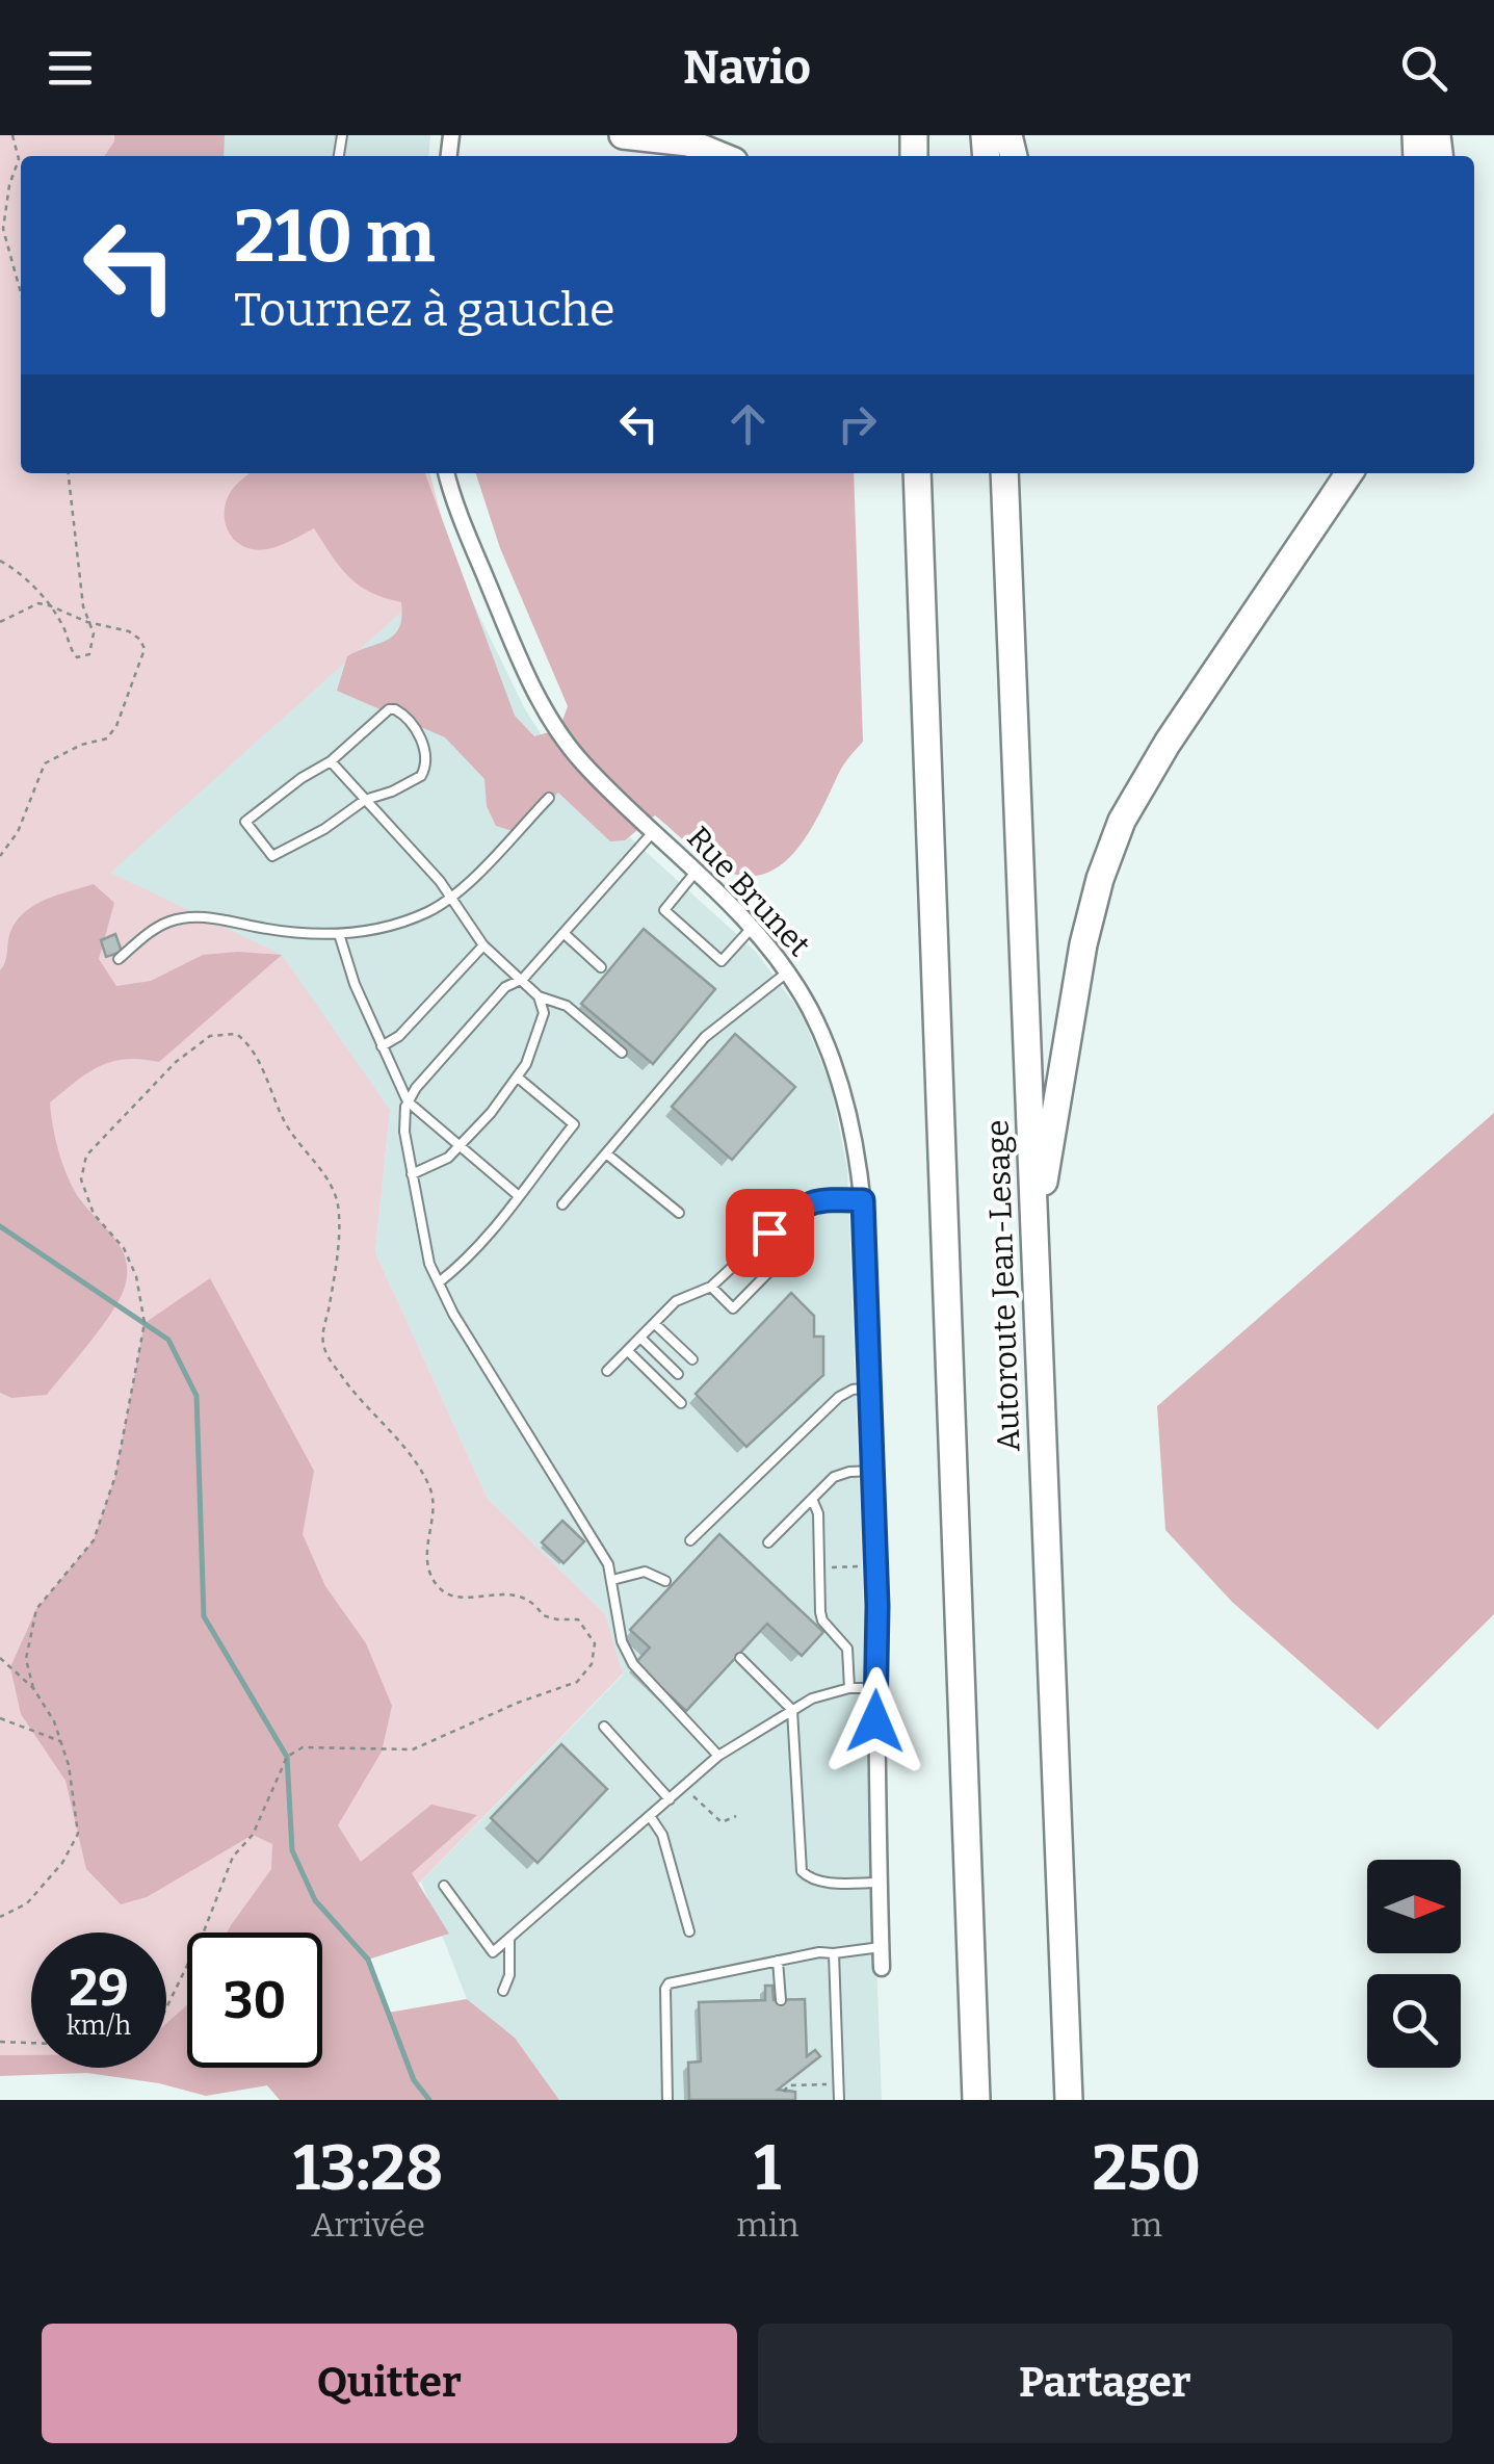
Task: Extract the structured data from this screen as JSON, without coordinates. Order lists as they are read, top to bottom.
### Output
{
  "streets": {
    "highway": ["Autoroute Jean-Lesage"],
    "street": ["Rue Brunet"]
  },
  "north": "right",
  "page": {
    "header": "Navio",
    "turn": ["210 m", "Tournez à gauche"],
    "speed": "29 km/h",
    "limit": "30",
    "eta": [
      "13:28",
      "Arrivée",
      "1",
      "min",
      "250",
      "m"
    ],
    "buttons": ["Quitter", "Partager"]
  }
}
